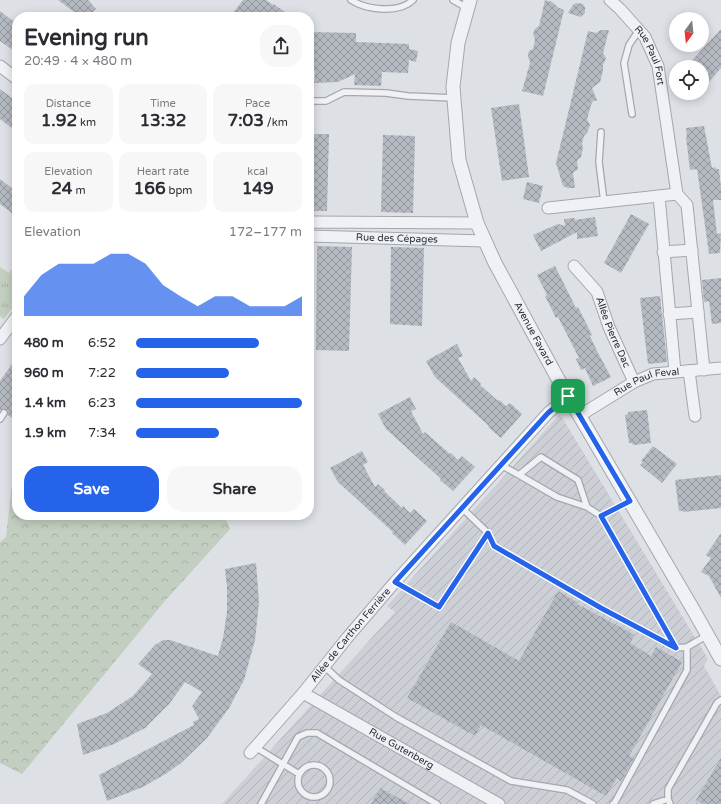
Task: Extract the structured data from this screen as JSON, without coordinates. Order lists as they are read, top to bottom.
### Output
{
  "streets": {
    "street": [
      "Rue Paul Fort",
      "Rue des Cépages",
      "Allée Pierre Dac",
      "Avenue Favard",
      "Rue Paul Feval",
      "Allée de Carthon Ferrière",
      "Rue Gutenberg"
    ]
  },
  "crossings": [
    ["Rue Paul Fort", "Rue Paul Feval"],
    ["Rue des Cépages", "Avenue Favard"],
    ["Allée Pierre Dac", "Rue Paul Feval"],
    ["Avenue Favard", "Rue Paul Feval"],
    ["Avenue Favard", "Allée de Carthon Ferrière"],
    ["Allée de Carthon Ferrière", "Rue Gutenberg"]
  ],
  "north": "bottom",
  "page": {
    "heading": ["Evening run", "20:49 · 4 × 480 m"],
    "stats": [
      ["Distance", "1.92 km"],
      ["Time", "13:32"],
      ["Pace", "7:03 /km"],
      ["Elevation", "24 m"],
      ["Heart rate", "166 bpm"],
      ["kcal", "149"]
    ],
    "chart": ["Elevation", "172–177 m"],
    "list": [
      {
        "name": "480 m",
        "note": "6:52"
      },
      {
        "name": "960 m",
        "note": "7:22"
      },
      {
        "name": "1.4 km",
        "note": "6:23"
      },
      {
        "name": "1.9 km",
        "note": "7:34"
      }
    ],
    "buttons": ["Save", "Share"]
  }
}
